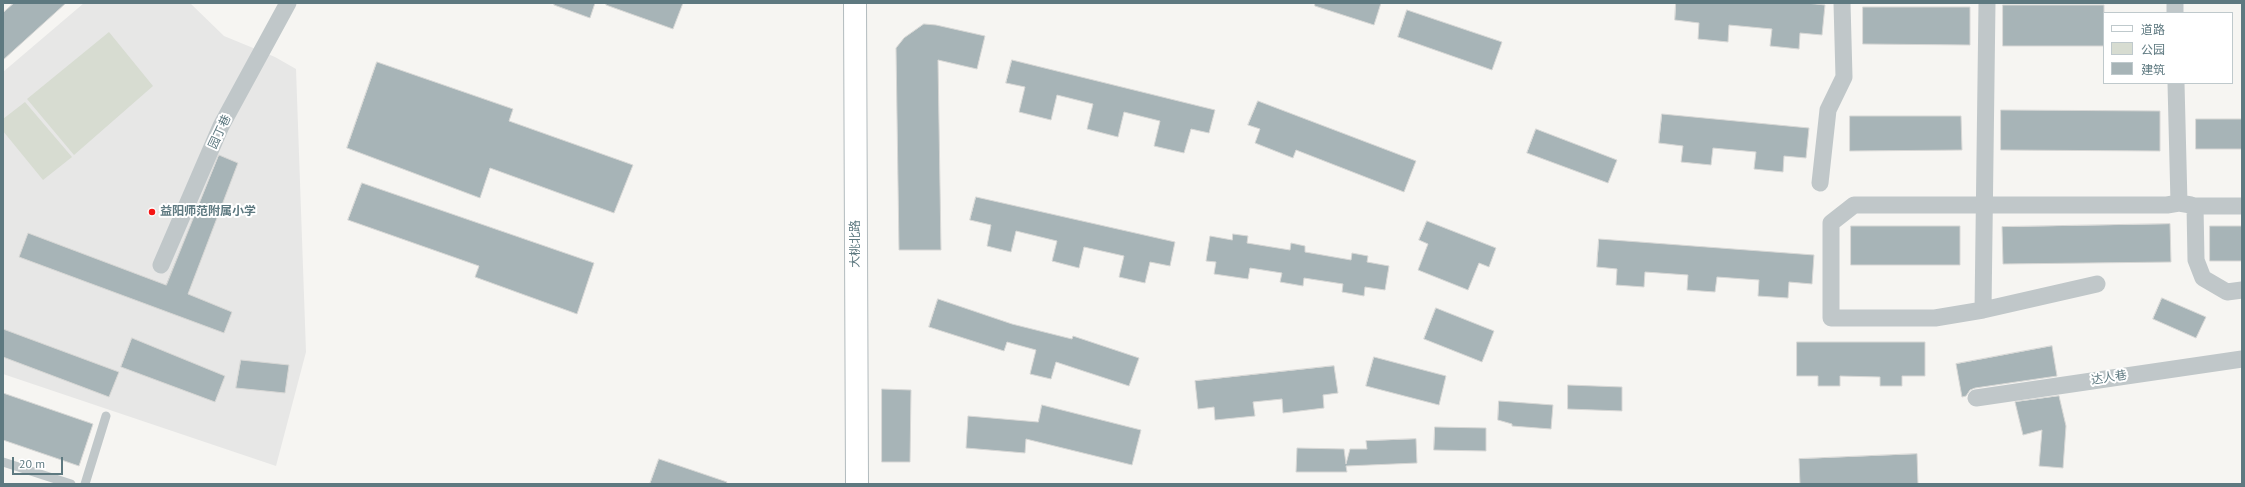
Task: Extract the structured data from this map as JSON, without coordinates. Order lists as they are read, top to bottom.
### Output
{
  "streets": {
    "street": ["园丁巷", "大桃北路", "达人巷"]
  },
  "places": ["益阳师范附属小学"],
  "legend": ["道路", "公园", "建筑"],
  "scale_bar": "20 m"
}
